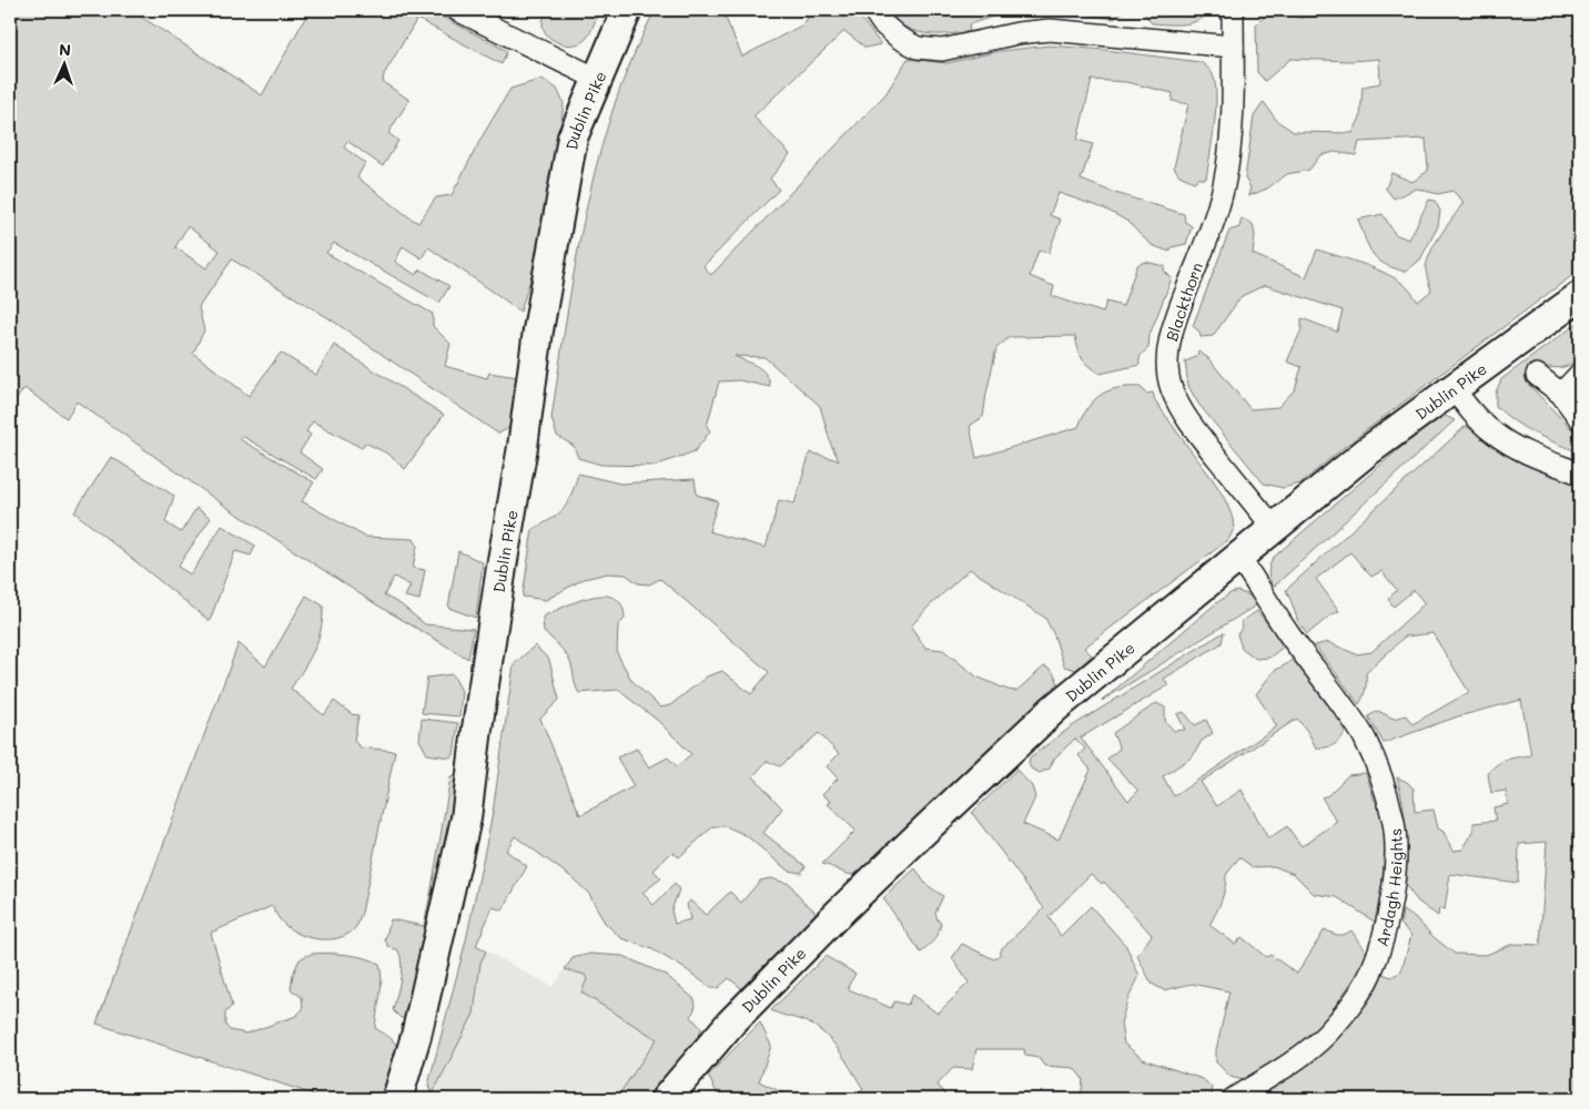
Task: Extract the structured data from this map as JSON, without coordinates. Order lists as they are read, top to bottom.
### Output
{
  "streets": {
    "street": ["Dublin Pike", "Blackthorn", "Ardagh Heights"]
  },
  "crossings": [
    ["Dublin Pike", "Blackthorn"],
    ["Dublin Pike", "Ardagh Heights"]
  ],
  "north": "top"
}
